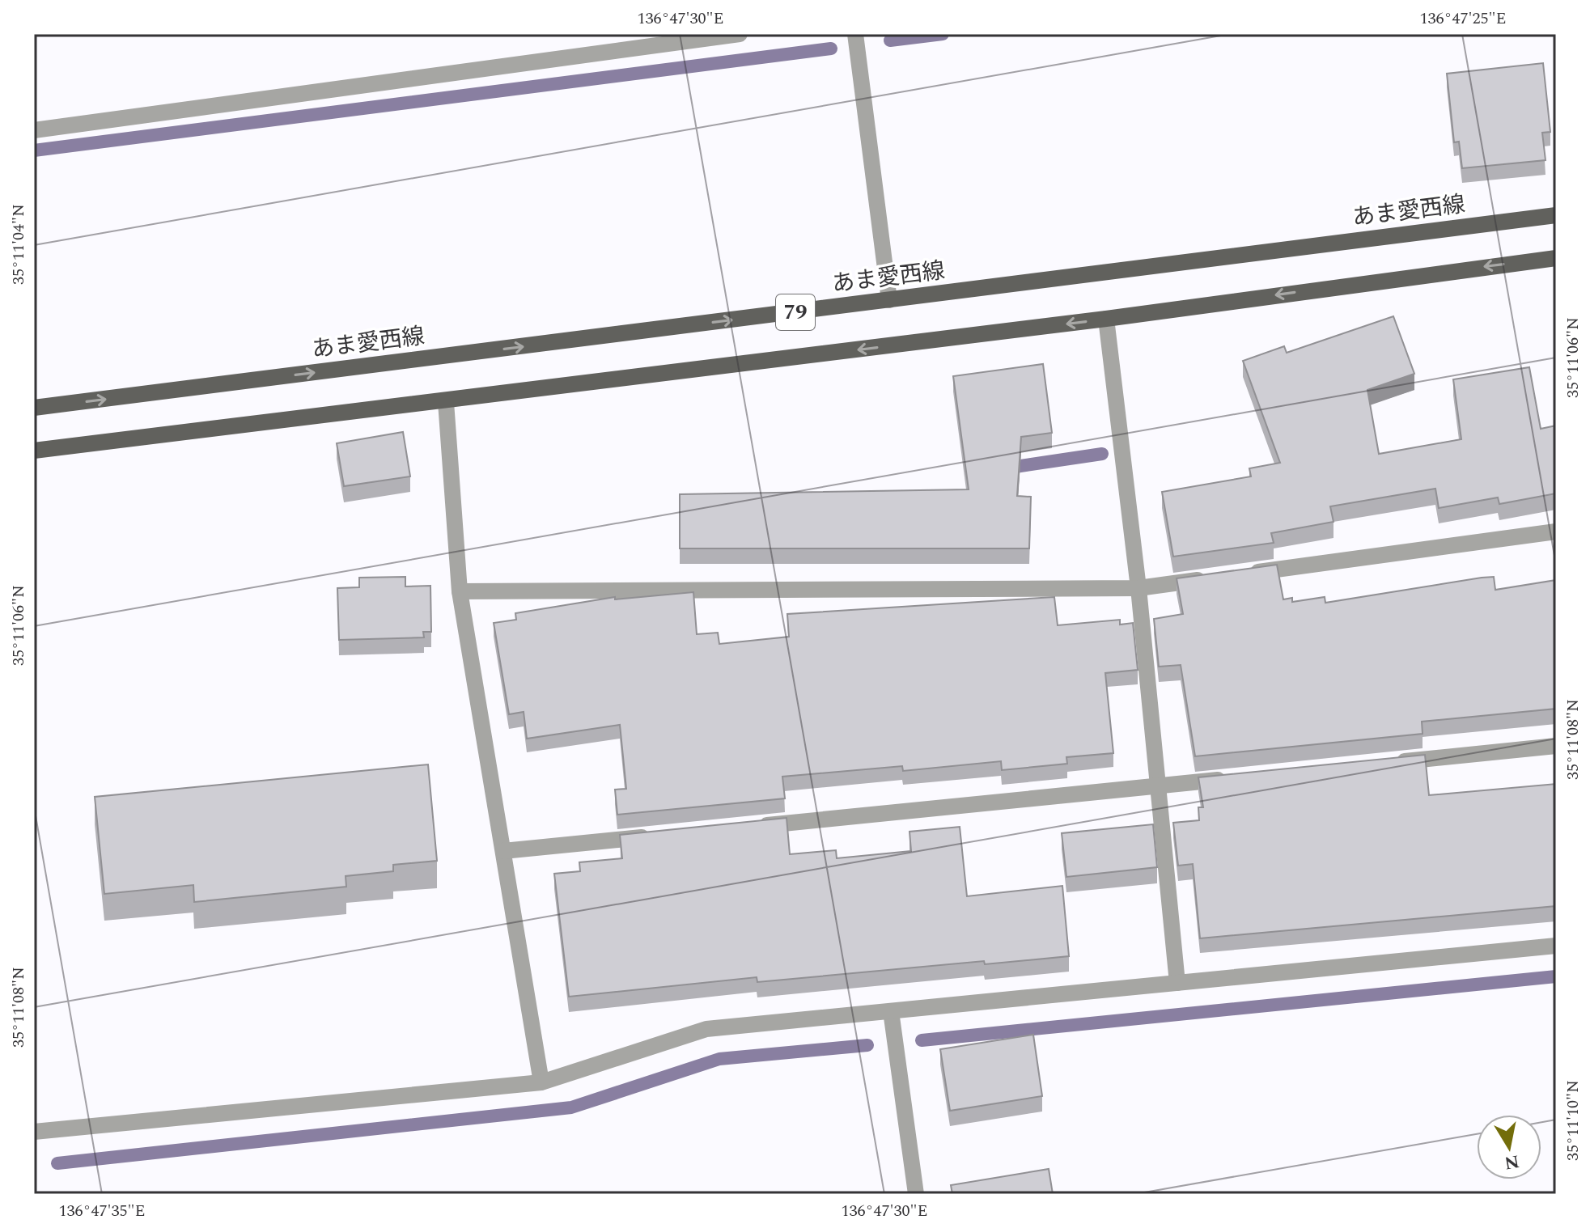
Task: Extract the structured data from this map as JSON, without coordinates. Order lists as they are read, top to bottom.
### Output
{
  "streets": {
    "main road": ["あま愛西線", "79"]
  },
  "north": "bottom",
  "coordinates": [
    "136°47'30\"E",
    "136°47'25\"E",
    "35°11'04\"N",
    "35°11'06\"N",
    "35°11'08\"N",
    "35°11'10\"N",
    "136°47'35\"E"
  ]
}
